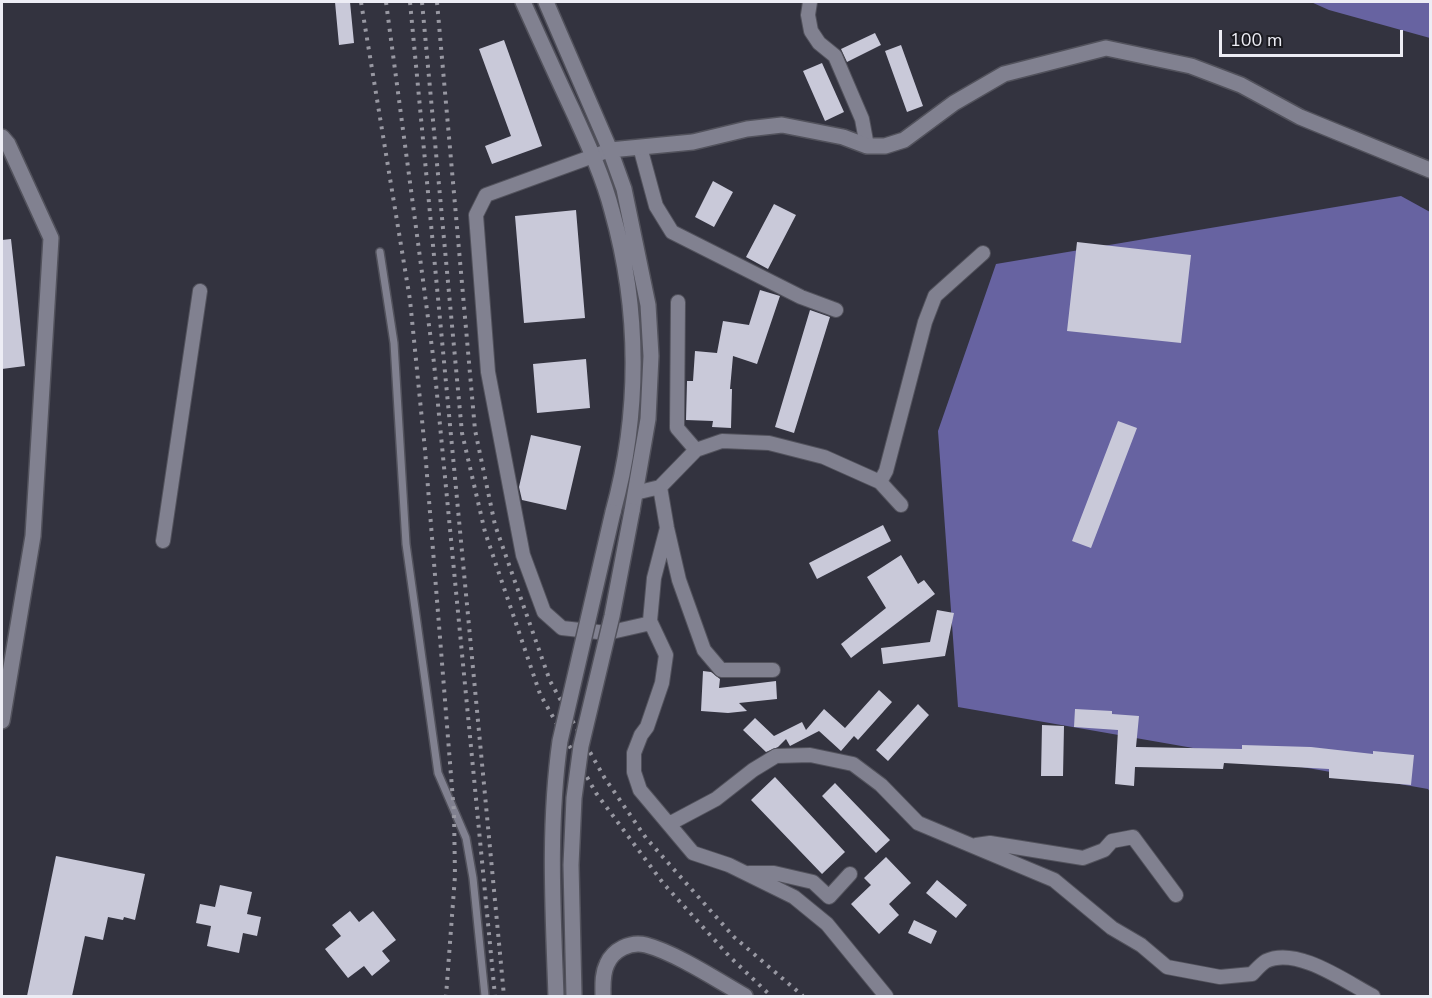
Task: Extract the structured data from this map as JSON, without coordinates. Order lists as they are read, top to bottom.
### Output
{
  "scale_bar": "100 m"
}
